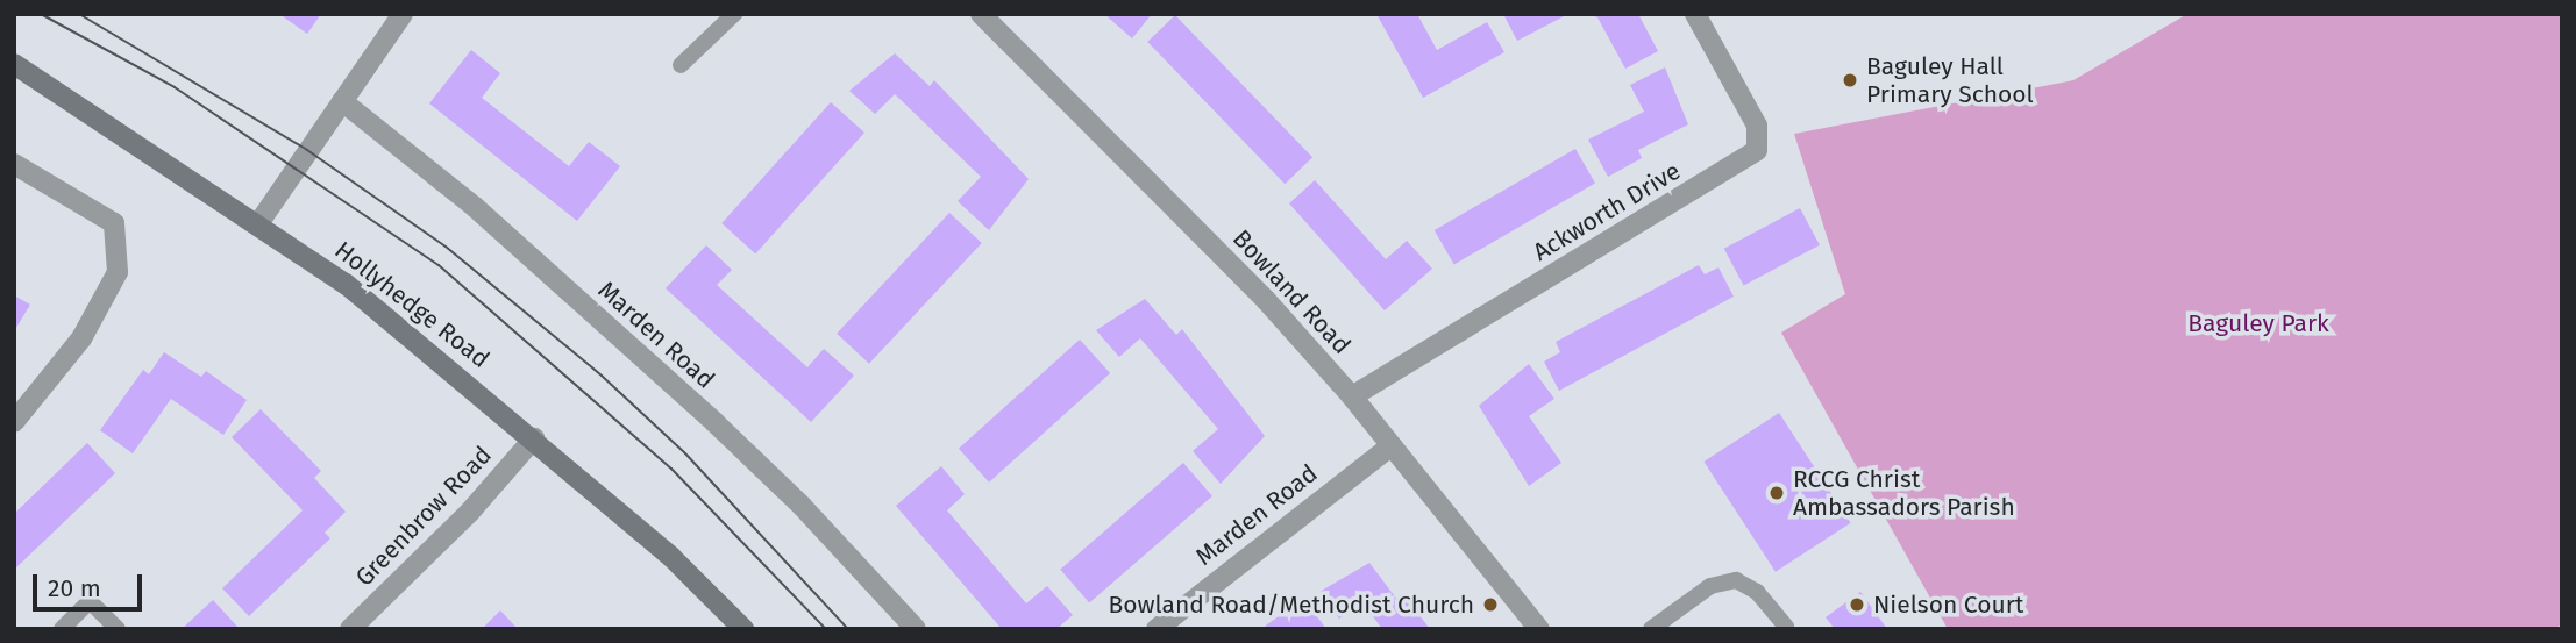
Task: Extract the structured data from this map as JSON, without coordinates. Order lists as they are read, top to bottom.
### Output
{
  "streets": {
    "street": [
      "Ackworth Drive",
      "Bowland Road",
      "Hollyhedge Road",
      "Marden Road",
      "Greenbrow Road"
    ]
  },
  "crossings": [
    ["Ackworth Drive", "Bowland Road"],
    ["Bowland Road", "Marden Road"],
    ["Hollyhedge Road", "Greenbrow Road"]
  ],
  "parks": ["Baguley Park"],
  "places": [
    "Baguley Hall Primary School",
    "RCCG Christ Ambassadors Parish",
    "Bowland Road/Methodist Church",
    "Nielson Court"
  ],
  "scale_bar": "20 m"
}
